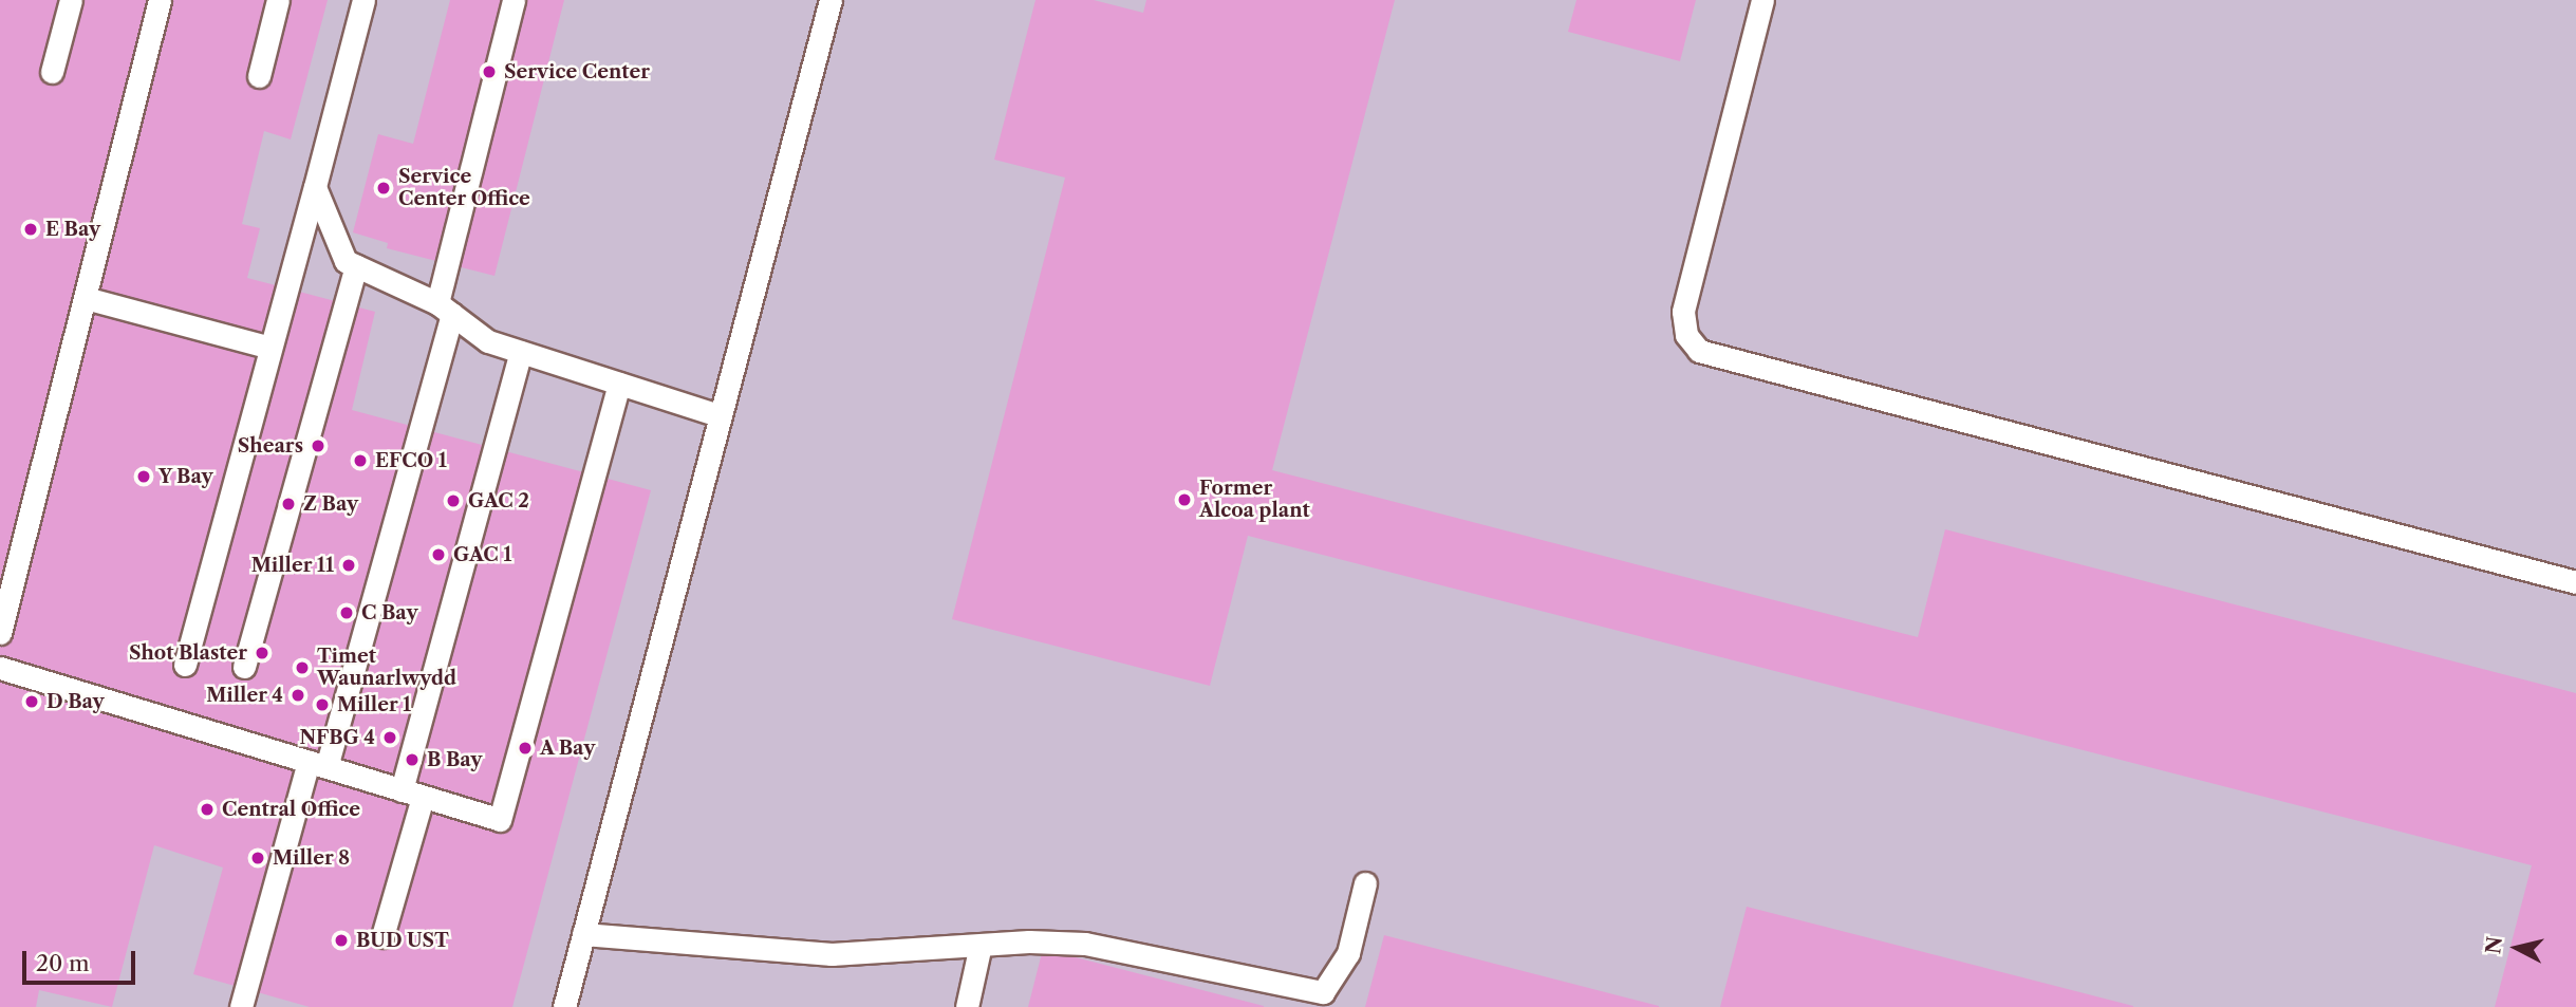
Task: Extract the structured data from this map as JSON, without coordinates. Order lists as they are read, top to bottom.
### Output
{
  "places": [
    "Service Center",
    "Service Center Office",
    "E Bay",
    "Shears",
    "EFCO 1",
    "Y Bay",
    "Former Alcoa plant",
    "GAC 2",
    "Z Bay",
    "GAC 1",
    "Miller 11",
    "C Bay",
    "Shot Blaster",
    "Timet Waunarlwydd",
    "Miller 4",
    "D Bay",
    "Miller 1",
    "NFBG 4",
    "A Bay",
    "B Bay",
    "Central Office",
    "Miller 8",
    "BUD UST"
  ],
  "scale_bar": "20 m",
  "north": "left"
}
